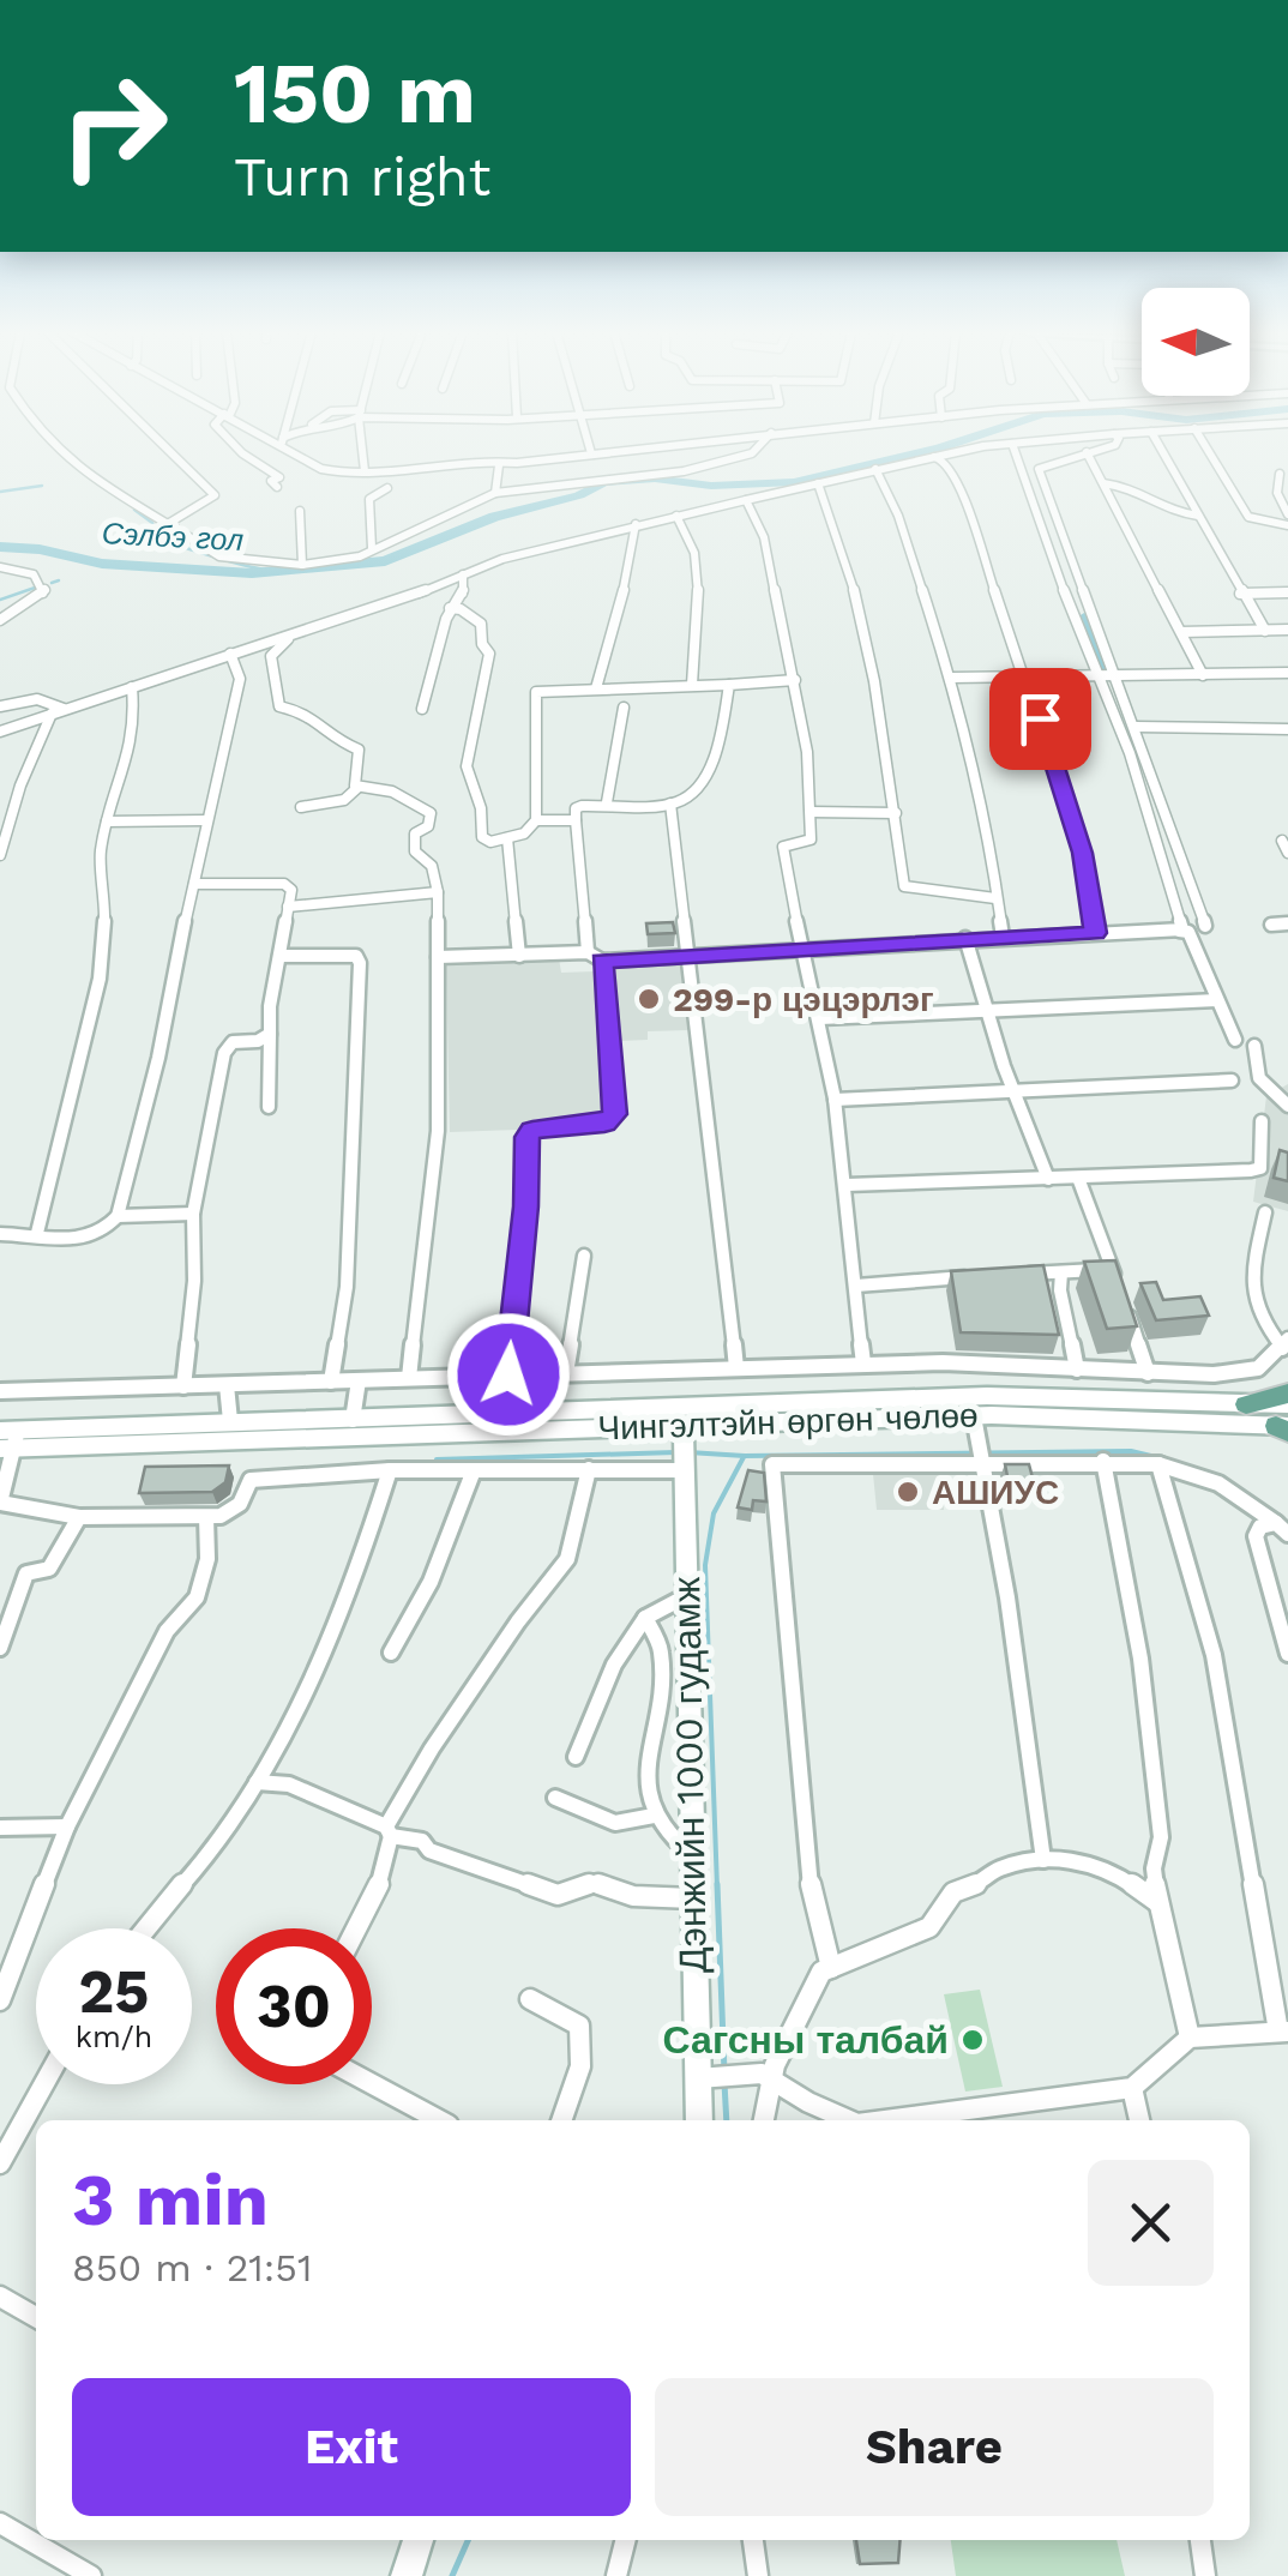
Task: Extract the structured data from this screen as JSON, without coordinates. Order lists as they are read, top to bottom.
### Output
{
  "streets": {
    "main road": ["Чингэлтэйн өргөн чөлөө", "Дэнжийн 1000 гудамж"]
  },
  "crossings": [
    ["Чингэлтэйн өргөн чөлөө", "Дэнжийн 1000 гудамж"]
  ],
  "water": ["Сэлбэ гол"],
  "places": ["299-р цэцэрлэг", "АШИУС", "Сагсны талбай"],
  "north": "left",
  "page": {
    "turn": ["150 m", "Turn right"],
    "speed": "25 km/h",
    "limit": "30",
    "heading": ["3 min", "850 m · 21:51"],
    "buttons": ["Exit", "Share"]
  }
}
